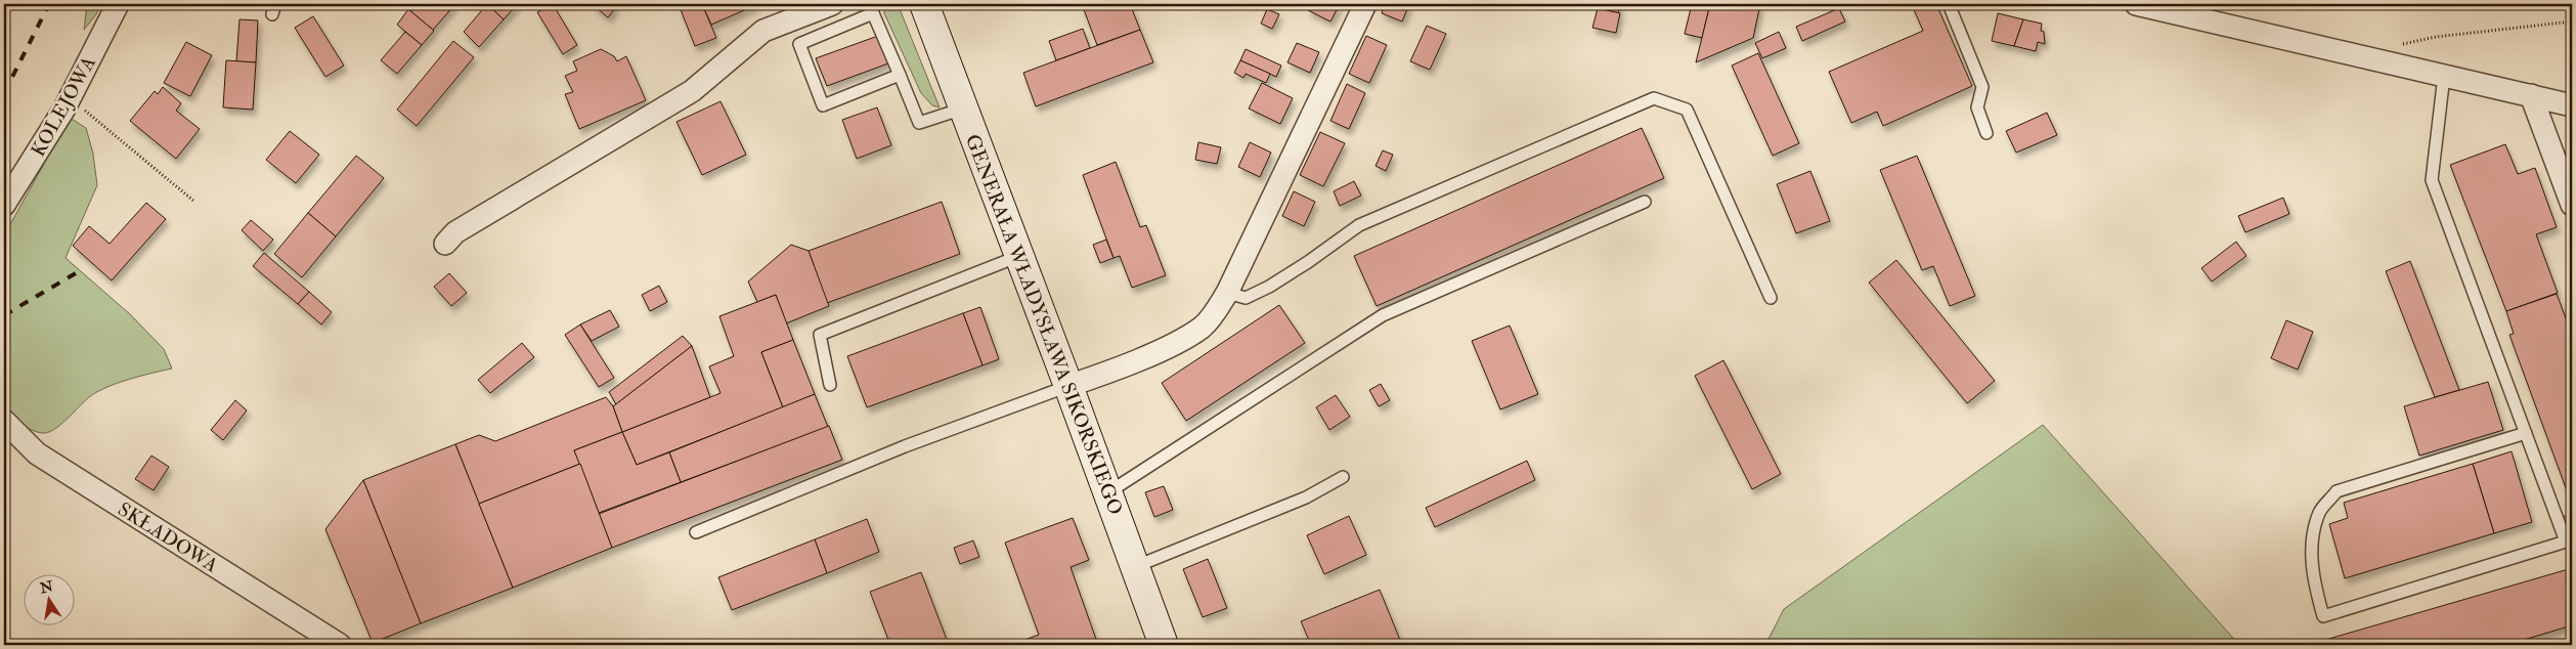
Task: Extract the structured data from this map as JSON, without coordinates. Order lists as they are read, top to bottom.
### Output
{
  "streets": {
    "main road": ["GENERAŁA WŁADYSŁAWA SIKORSKIEGO"],
    "street": ["KOLEJOWA", "SKŁADOWA"]
  },
  "north": "top"
}
